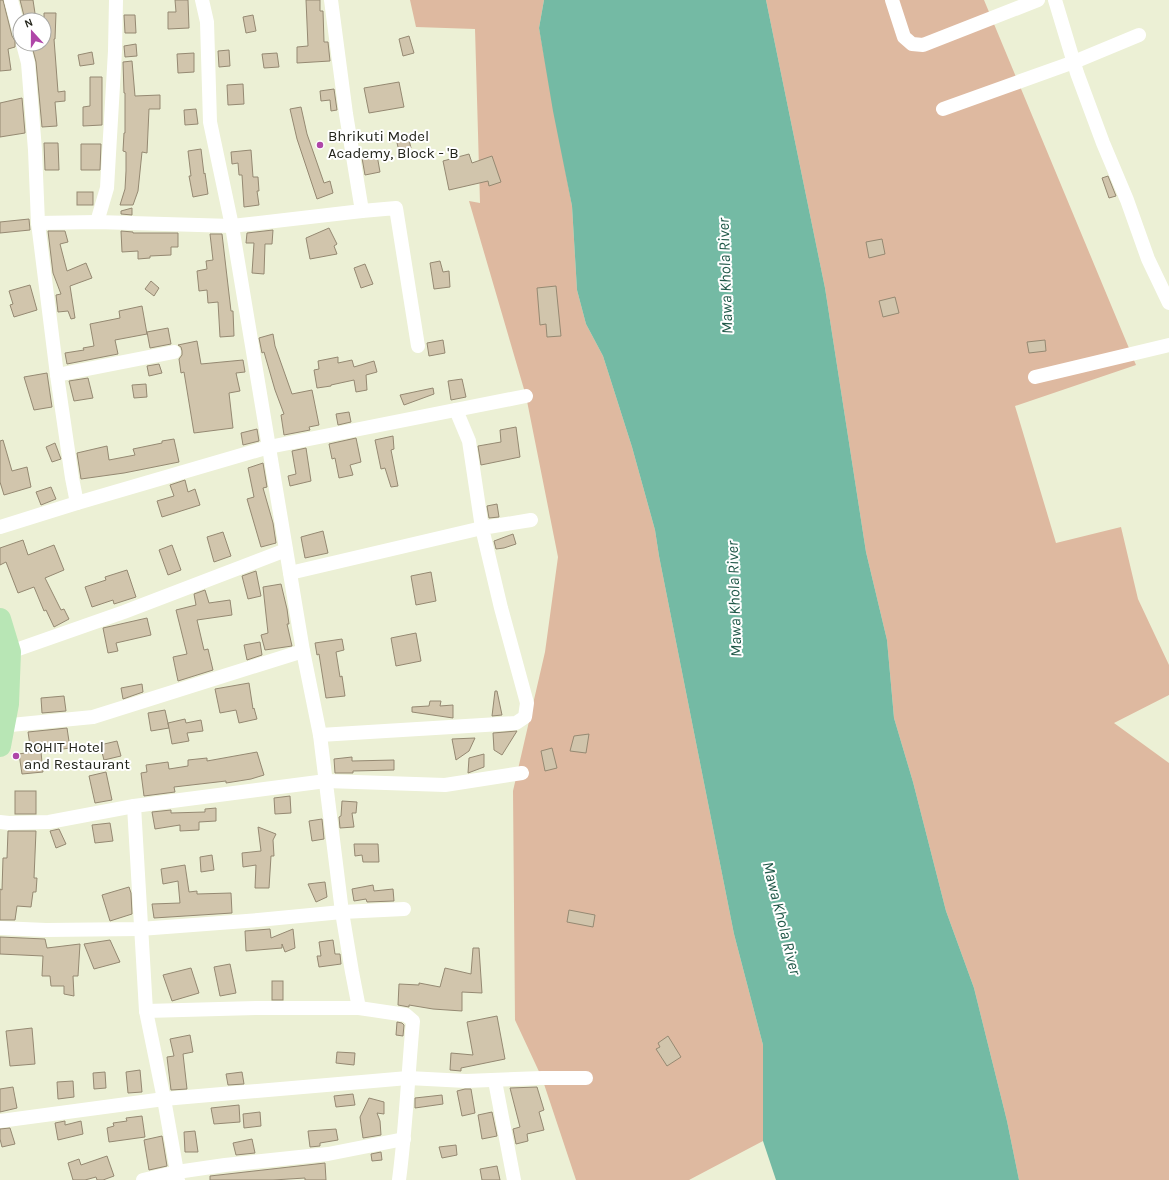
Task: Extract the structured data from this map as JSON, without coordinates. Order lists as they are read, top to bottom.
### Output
{
  "water": ["Mawa Khola River"],
  "places": ["Bhrikuti Model Academy, Block - 'B", "ROHIT Hotel and Restaurant"],
  "north": "top"
}
